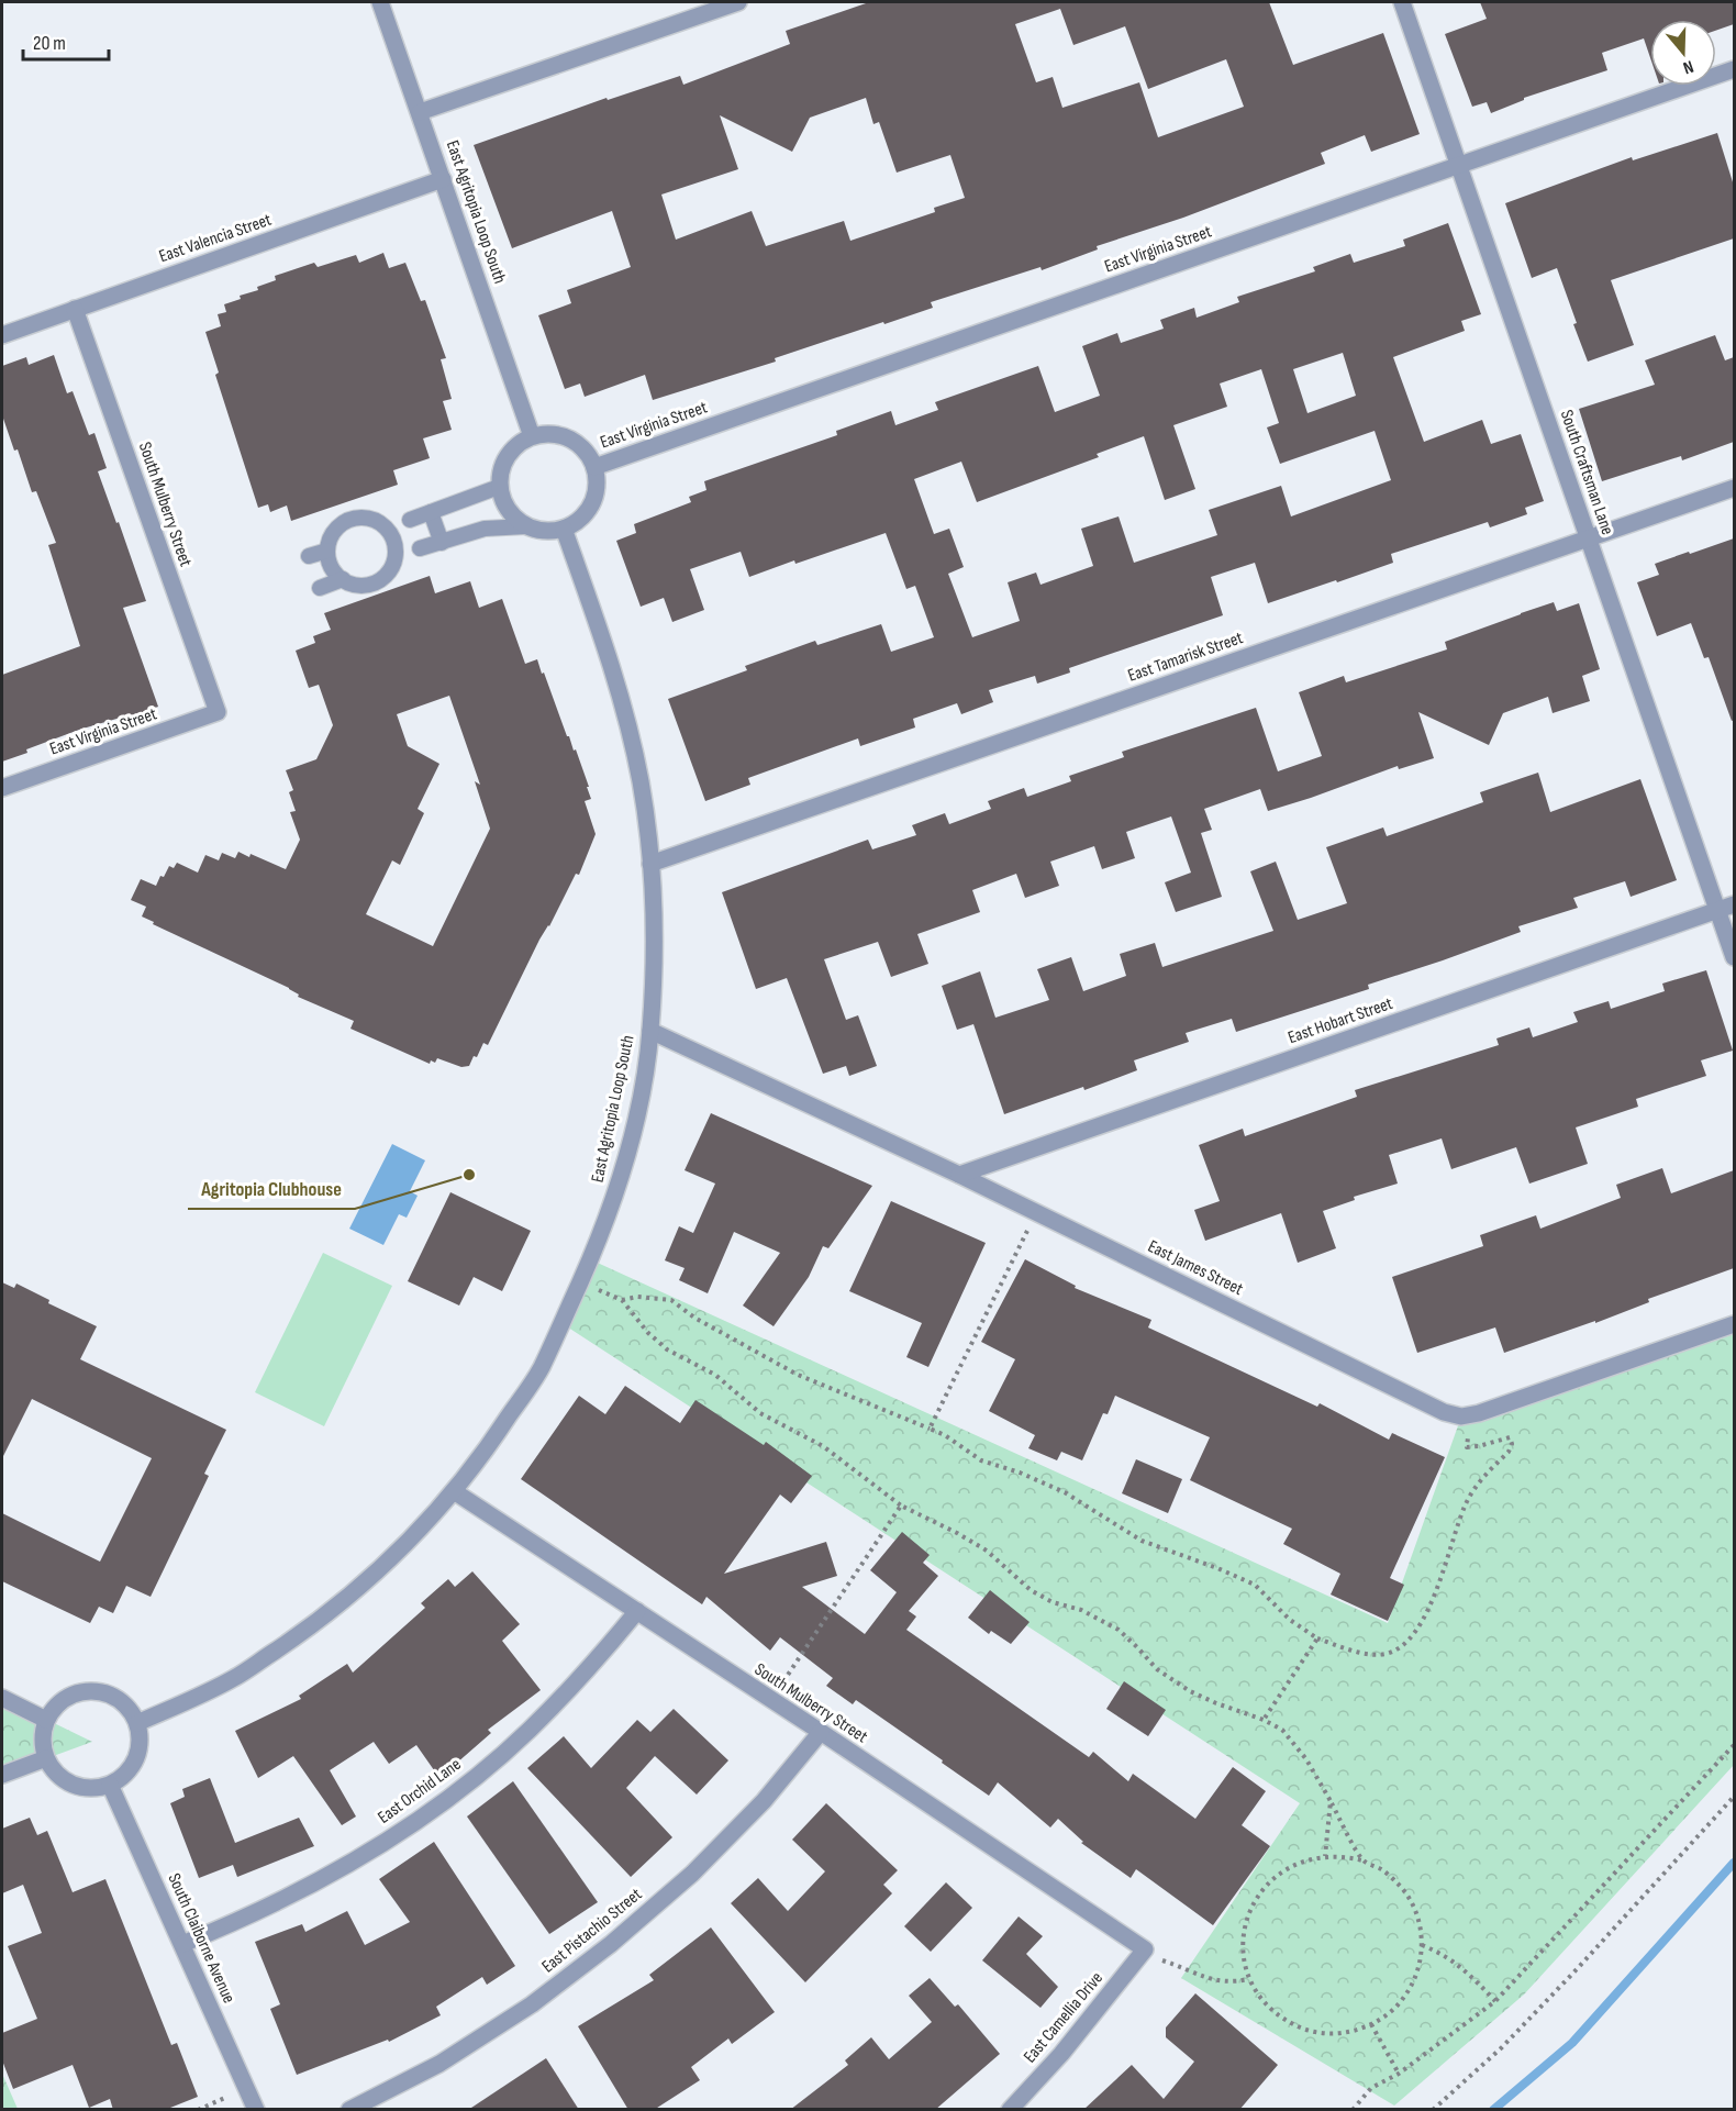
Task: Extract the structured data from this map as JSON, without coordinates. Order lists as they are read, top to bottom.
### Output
{
  "streets": {
    "street": [
      "East Agritopia Loop South",
      "East Valencia Street",
      "East Virginia Street",
      "South Craftsman Lane",
      "South Mulberry Street",
      "East Tamarisk Street",
      "East Hobart Street",
      "East James Street",
      "East Orchid Lane",
      "East Pistachio Street",
      "South Claiborne Avenue",
      "East Camellia Drive"
    ]
  },
  "crossings": [
    ["East Agritopia Loop South", "East Valencia Street"],
    ["East Agritopia Loop South", "East Virginia Street"],
    ["East Agritopia Loop South", "South Mulberry Street"],
    ["East Agritopia Loop South", "East Tamarisk Street"],
    ["East Agritopia Loop South", "East James Street"],
    ["East Agritopia Loop South", "South Claiborne Avenue"],
    ["East Valencia Street", "South Mulberry Street"],
    ["East Virginia Street", "South Craftsman Lane"],
    ["East Virginia Street", "South Mulberry Street"],
    ["South Craftsman Lane", "East Tamarisk Street"],
    ["South Craftsman Lane", "East Hobart Street"],
    ["South Mulberry Street", "East Orchid Lane"],
    ["South Mulberry Street", "East Pistachio Street"],
    ["South Mulberry Street", "East Camellia Drive"],
    ["East Hobart Street", "East James Street"],
    ["East Orchid Lane", "South Claiborne Avenue"]
  ],
  "places": ["Agritopia Clubhouse"],
  "scale_bar": "20 m",
  "north": "bottom"
}
